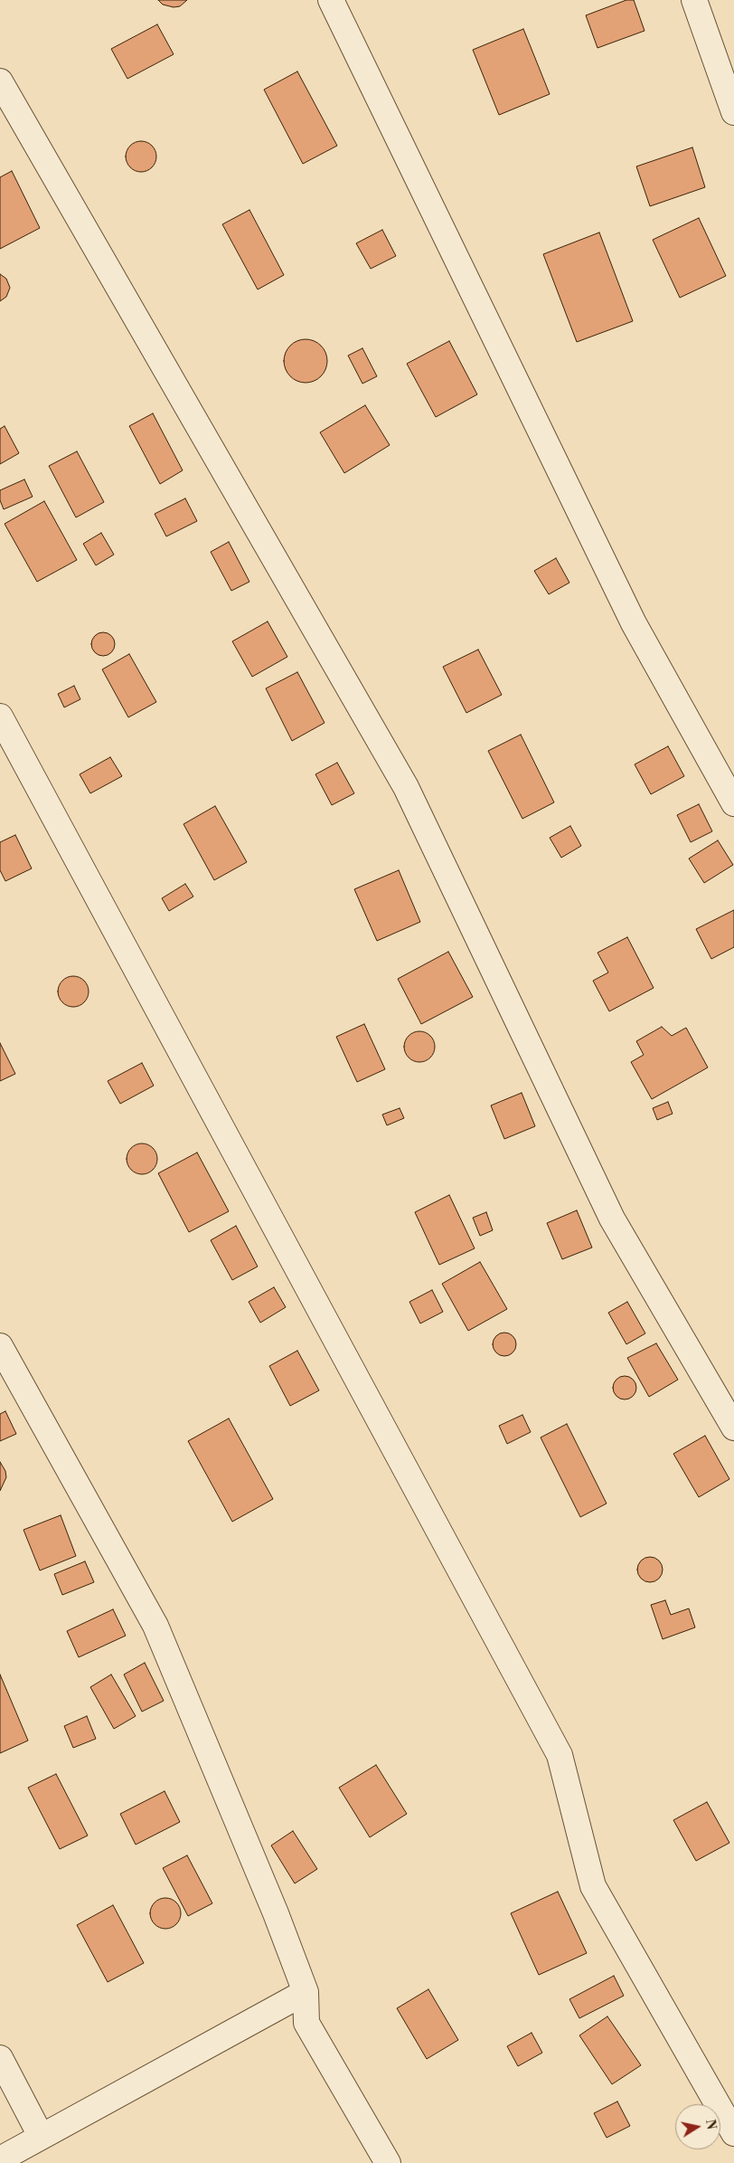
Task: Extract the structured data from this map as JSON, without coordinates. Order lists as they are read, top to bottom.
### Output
{
  "north": "right"
}
